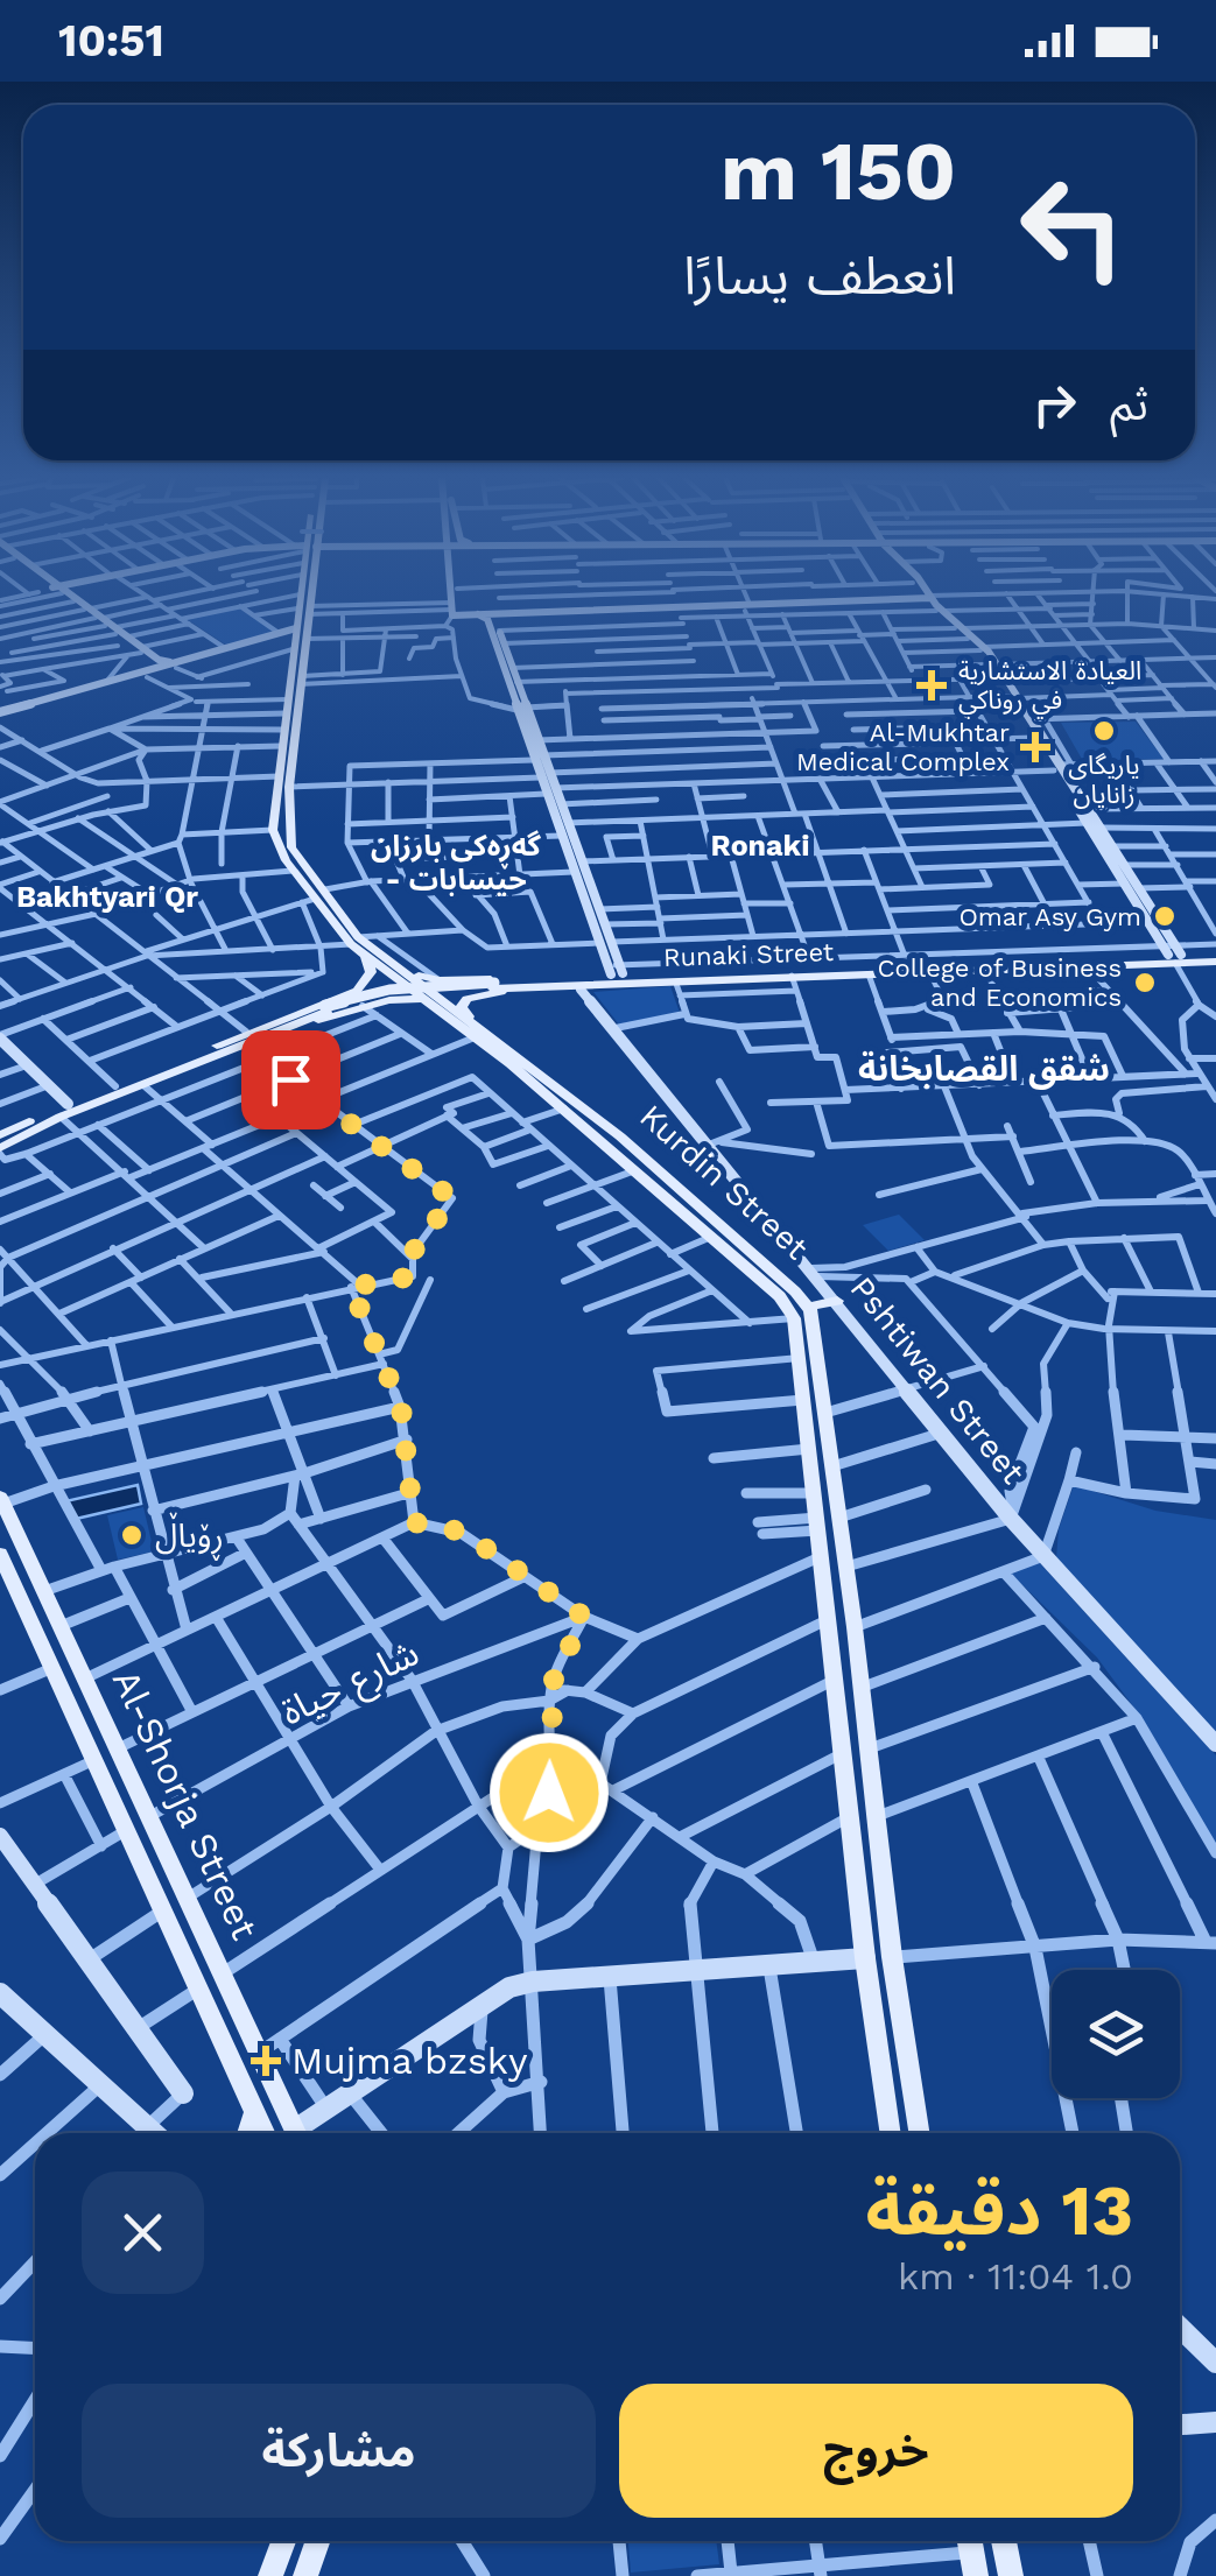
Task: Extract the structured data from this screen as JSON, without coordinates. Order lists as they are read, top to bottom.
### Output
{
  "streets": {
    "main road": [
      "Runaki Street",
      "Kurdin Street",
      "Pshtiwan Street",
      "Al-Shorja Street"
    ],
    "street": ["شارع حياة"]
  },
  "crossings": [
    ["شارع حياة", "Al-Shorja Street"]
  ],
  "districts": [
    "گەڕەکی بارزان - حیسابات",
    "Ronaki",
    "Bakhtyari Qr",
    "شقق القصابخانة"
  ],
  "places": {
    "health": ["العيادة الاستشارية في روناكي", "Al-Mukhtar Medical Complex", "Mujma bzsky"],
    "other": [
      "یاریگای زانایان",
      "Omar Asy Gym",
      "College of Business and Economics",
      "ڕۆیاڵ"
    ]
  },
  "page": {
    "status": "10:51",
    "turn": ["150 m", "انعطف يسارًا"],
    "then": "ثم",
    "heading": ["13 دقيقة", "1.0 km · 11:04"],
    "buttons": ["خروج", "مشاركة"]
  }
}
